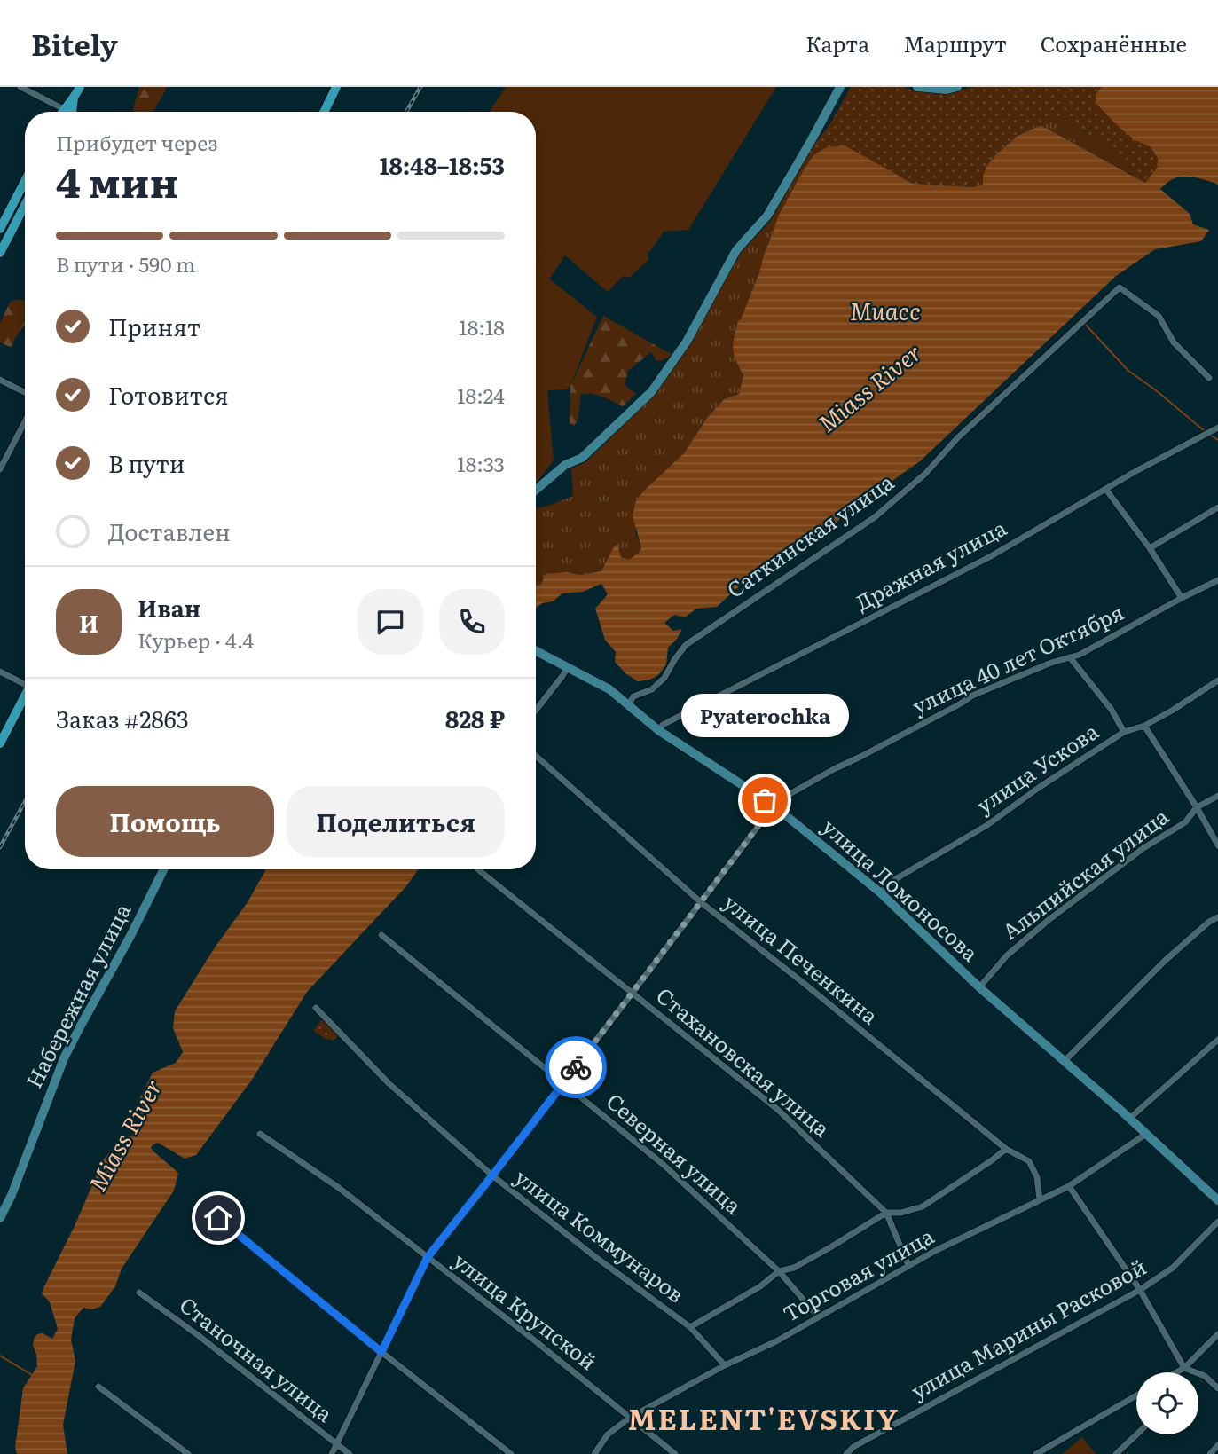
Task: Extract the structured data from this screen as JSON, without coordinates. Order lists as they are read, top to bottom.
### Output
{
  "streets": {
    "street": [
      "Саткинская улица",
      "Дражная улица",
      "улица 40 лет Октября",
      "улица Ускова",
      "Альпийская улица",
      "улица Ломоносова",
      "улица Печенкина",
      "Набережная улица",
      "Стахановская улица",
      "Северная улица",
      "улица Коммунаров",
      "Торговая улица",
      "улица Крупской",
      "улица Марины Расковой",
      "Станочная улица"
    ]
  },
  "crossings": [
    ["Саткинская улица", "улица Ломоносова"],
    ["Дражная улица", "улица Ломоносова"],
    ["улица 40 лет Октября", "улица Ломоносова"],
    ["улица 40 лет Октября", "улица Печенкина"],
    ["улица 40 лет Октября", "Стахановская улица"],
    ["улица 40 лет Октября", "Северная улица"],
    ["улица 40 лет Октября", "улица Коммунаров"],
    ["улица 40 лет Октября", "улица Крупской"],
    ["улица 40 лет Октября", "Станочная улица"],
    ["улица Ускова", "улица Ломоносова"],
    ["Альпийская улица", "улица Ломоносова"],
    ["улица Ломоносова", "Торговая улица"],
    ["улица Печенкина", "Торговая улица"],
    ["Стахановская улица", "Торговая улица"],
    ["Северная улица", "Торговая улица"],
    ["улица Коммунаров", "Торговая улица"],
    ["Торговая улица", "улица Крупской"]
  ],
  "districts": ["MELENT'EVSKIY"],
  "water": ["Миасс", "Miass River"],
  "places": ["Pyaterochka"],
  "page": {
    "header": "Bitely",
    "nav": ["Карта", "Маршрут", "Сохранённые"],
    "heading": ["4 мин", "Прибудет через", "18:48–18:53"],
    "panel": [
      "Иван",
      "Курьер · 4.4",
      "Заказ #2863",
      "828 ₽"
    ],
    "bar": "В пути · 590 m",
    "list": [
      ["Принят", "18:18"],
      ["Готовится", "18:24"],
      ["В пути", "18:33"],
      "Доставлен"
    ],
    "round": "И",
    "bubble": "Pyaterochka",
    "buttons": ["Помощь", "Поделиться"]
  }
}
